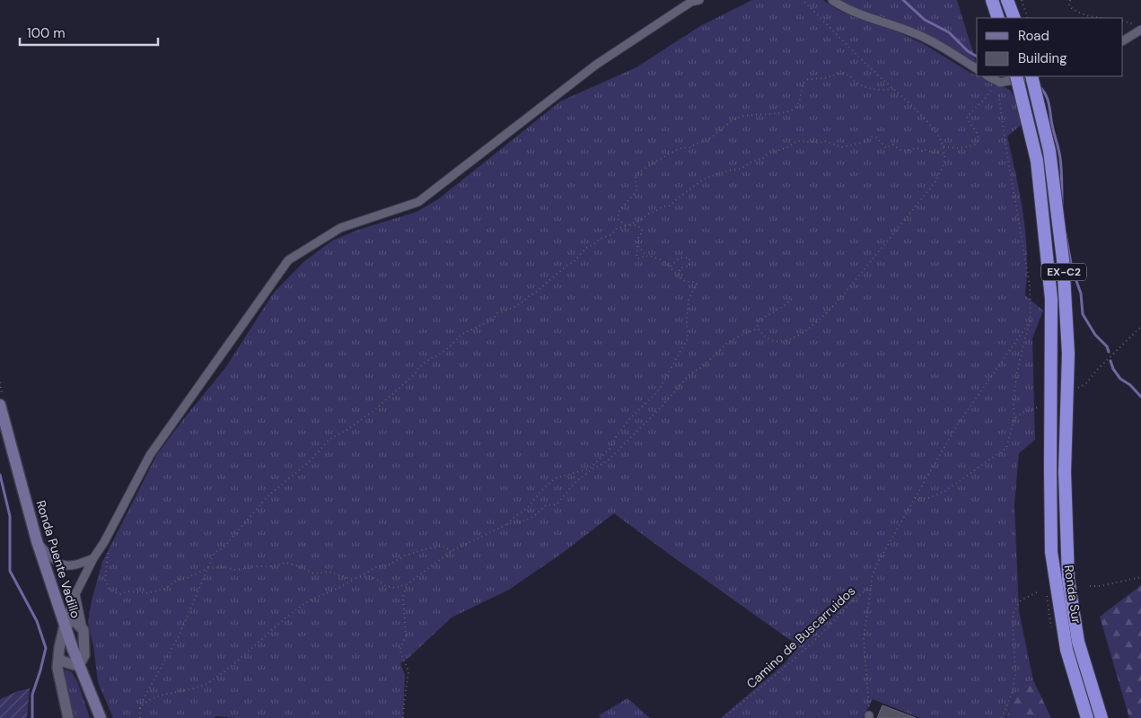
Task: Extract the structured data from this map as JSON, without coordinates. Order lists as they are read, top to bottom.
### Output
{
  "streets": {
    "highway": ["EX-C2", "Ronda Sur"],
    "main road": ["Ronda Puente Vadillo"],
    "path": ["Camino de Buscarruidos"]
  },
  "legend": ["Road", "Building"],
  "scale_bar": "100 m"
}
